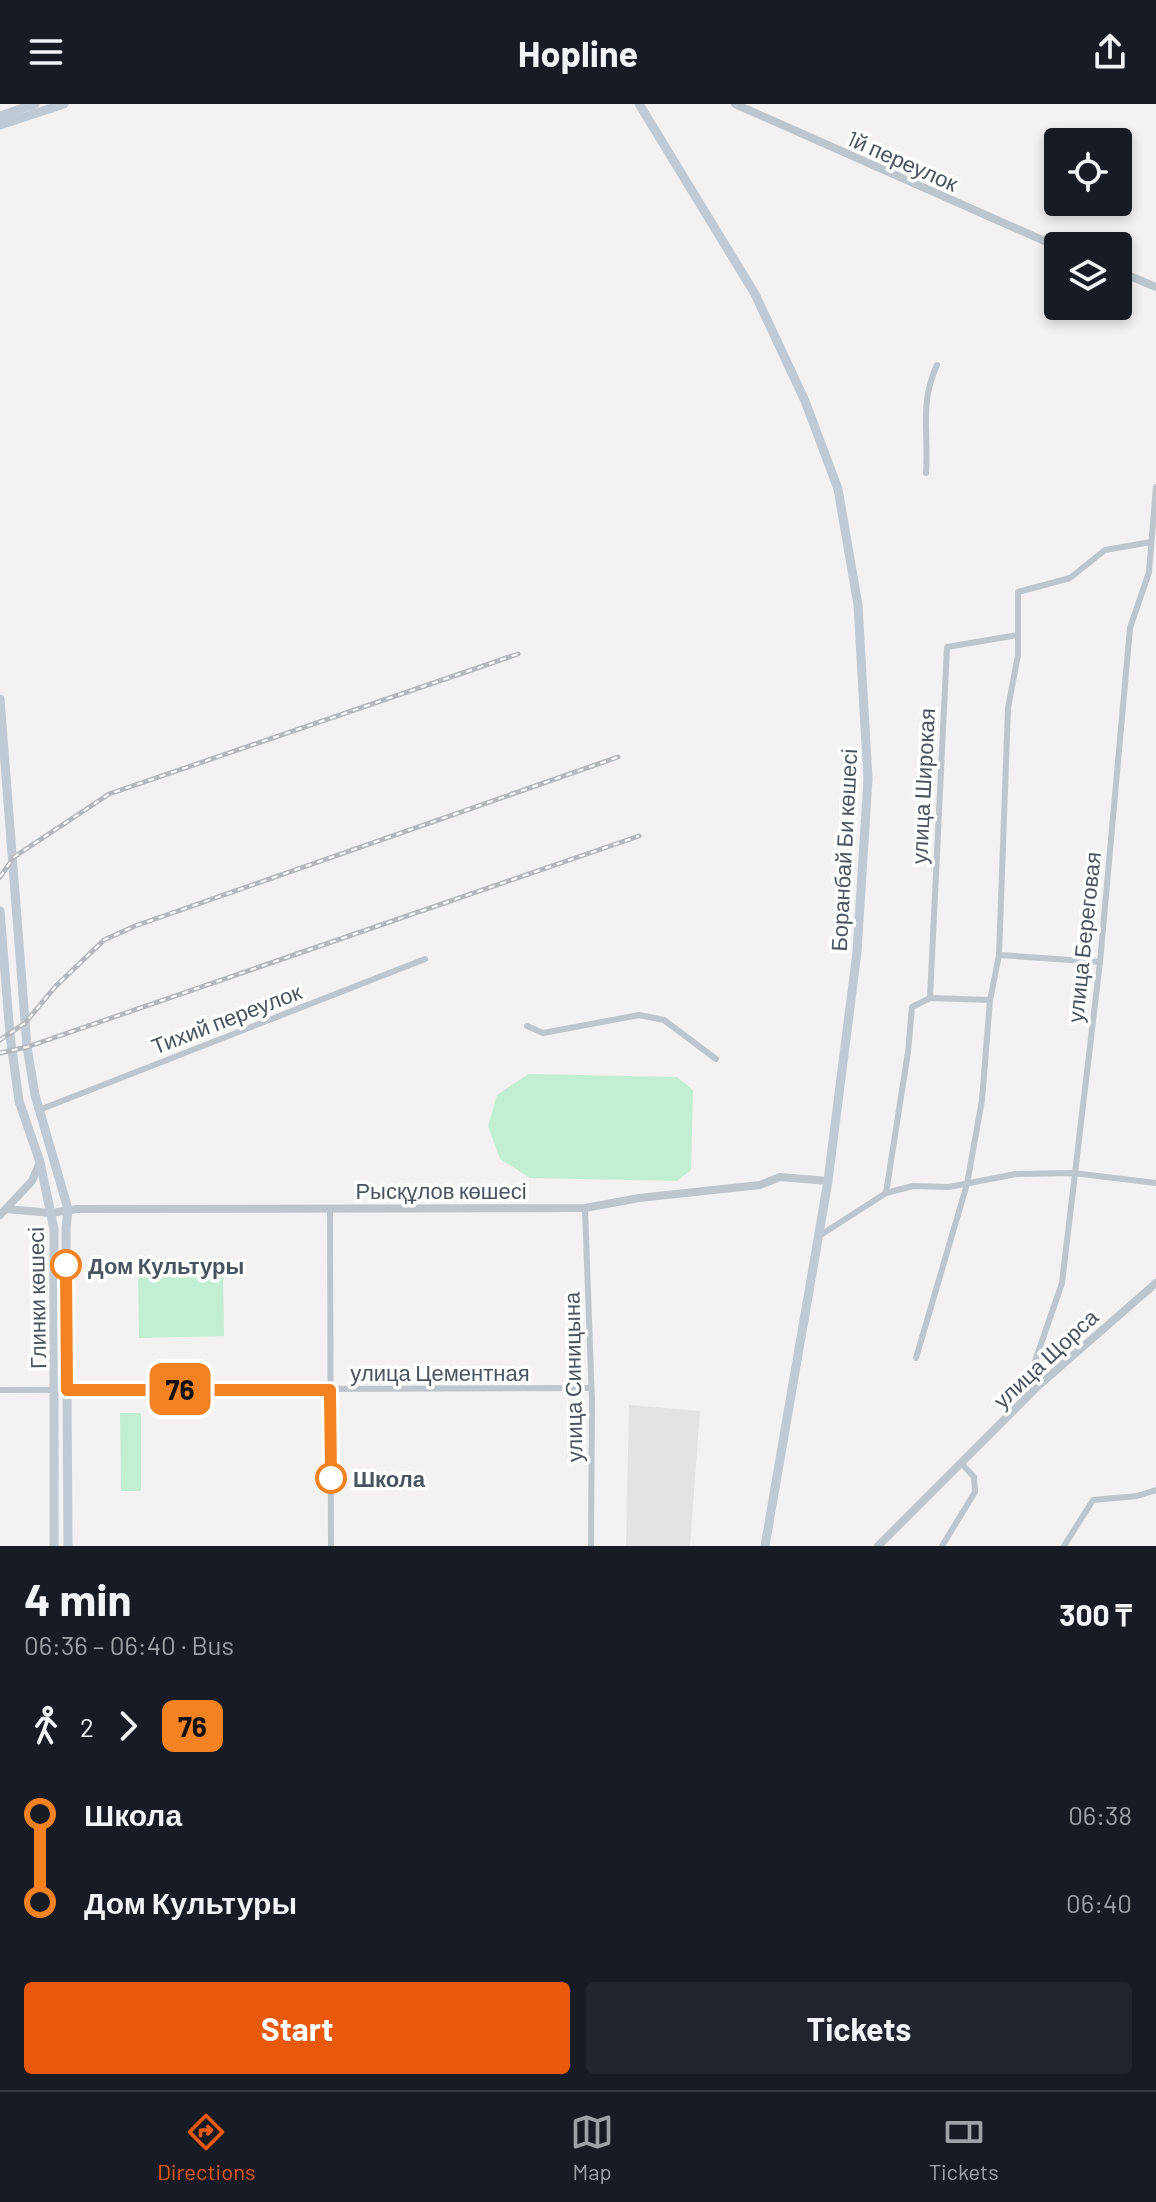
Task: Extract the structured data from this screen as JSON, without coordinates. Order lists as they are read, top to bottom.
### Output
{
  "streets": {
    "main road": ["Боранбай Би көшесі", "Глинки көшесі"],
    "street": [
      "1й переулок",
      "улица Широкая",
      "улица Береговая",
      "Тихий переулок",
      "Рысқұлов көшесі",
      "улица Щорса",
      "улица Цементная",
      "улица Синицына"
    ]
  },
  "crossings": [
    ["Боранбай Би көшесі", "Рысқұлов көшесі"],
    ["улица Береговая", "улица Щорса"],
    ["Тихий переулок", "Глинки көшесі"],
    ["Рысқұлов көшесі", "Глинки көшесі"],
    ["Рысқұлов көшесі", "улица Синицына"],
    ["Глинки көшесі", "улица Цементная"],
    ["улица Цементная", "улица Синицына"]
  ],
  "places": ["Дом Культуры", "Школа"],
  "lines": ["bus line 76"],
  "page": {
    "header": "Hopline",
    "on_map": "76",
    "heading": ["4 min", "06:36 – 06:40 · Bus", "300 ₸"],
    "legs": ["2", "76"],
    "list": [
      {
        "name": "Школа",
        "value": "06:38"
      },
      {
        "name": "Дом Культуры",
        "value": "06:40"
      }
    ],
    "buttons": ["Start", "Tickets"],
    "tabs": ["Directions", "Map", "Tickets"]
  }
}
